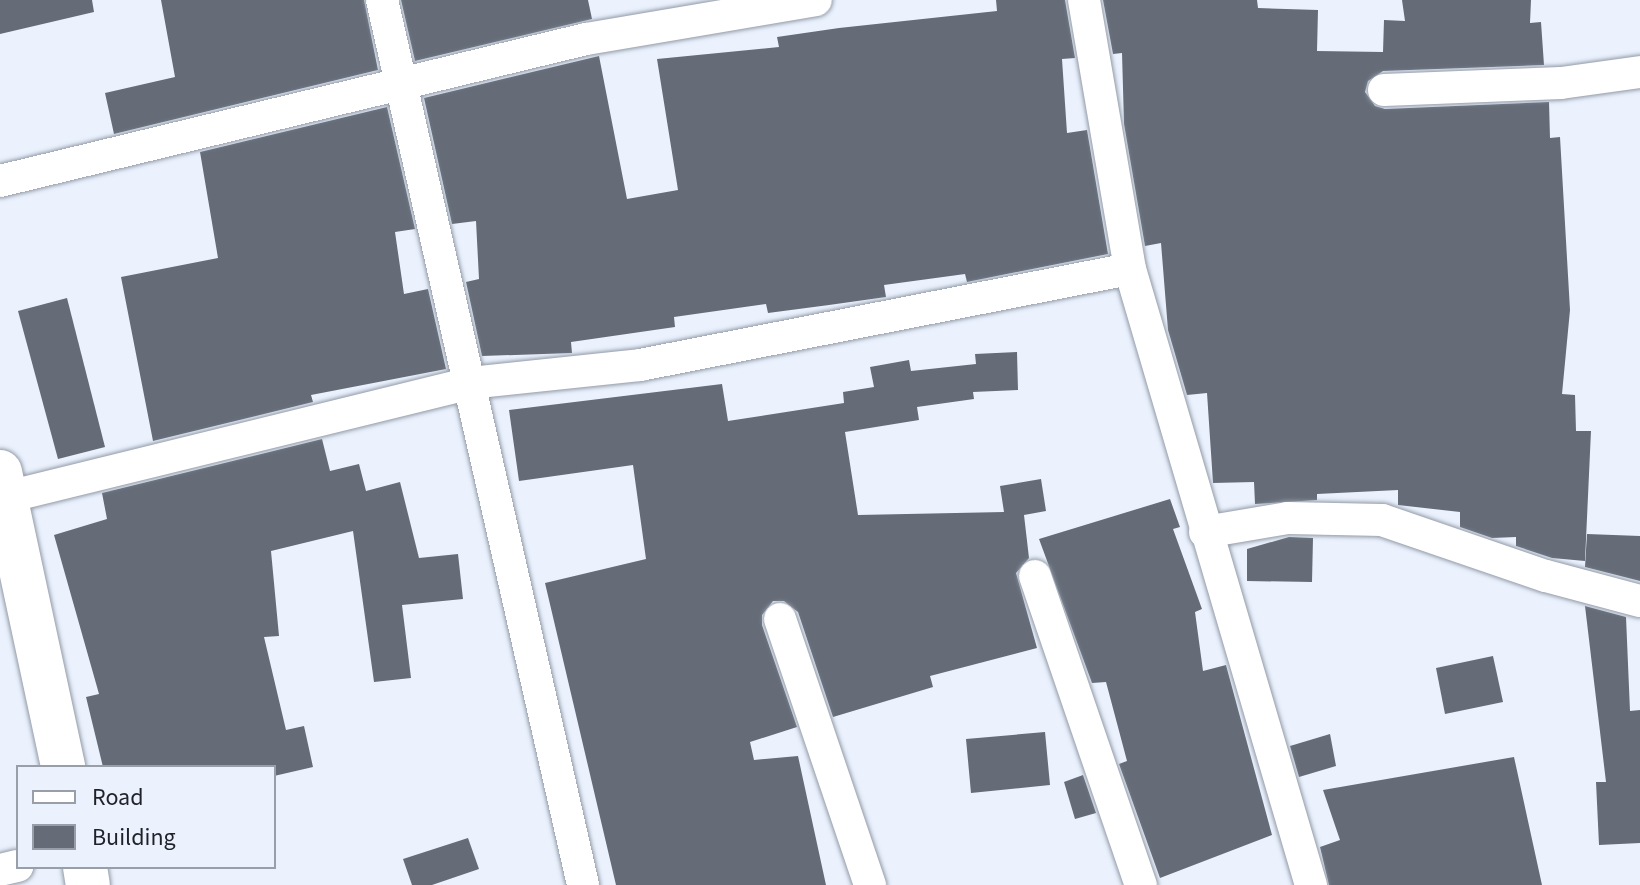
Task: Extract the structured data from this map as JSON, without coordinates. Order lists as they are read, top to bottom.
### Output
{
  "legend": ["Road", "Building"]
}
